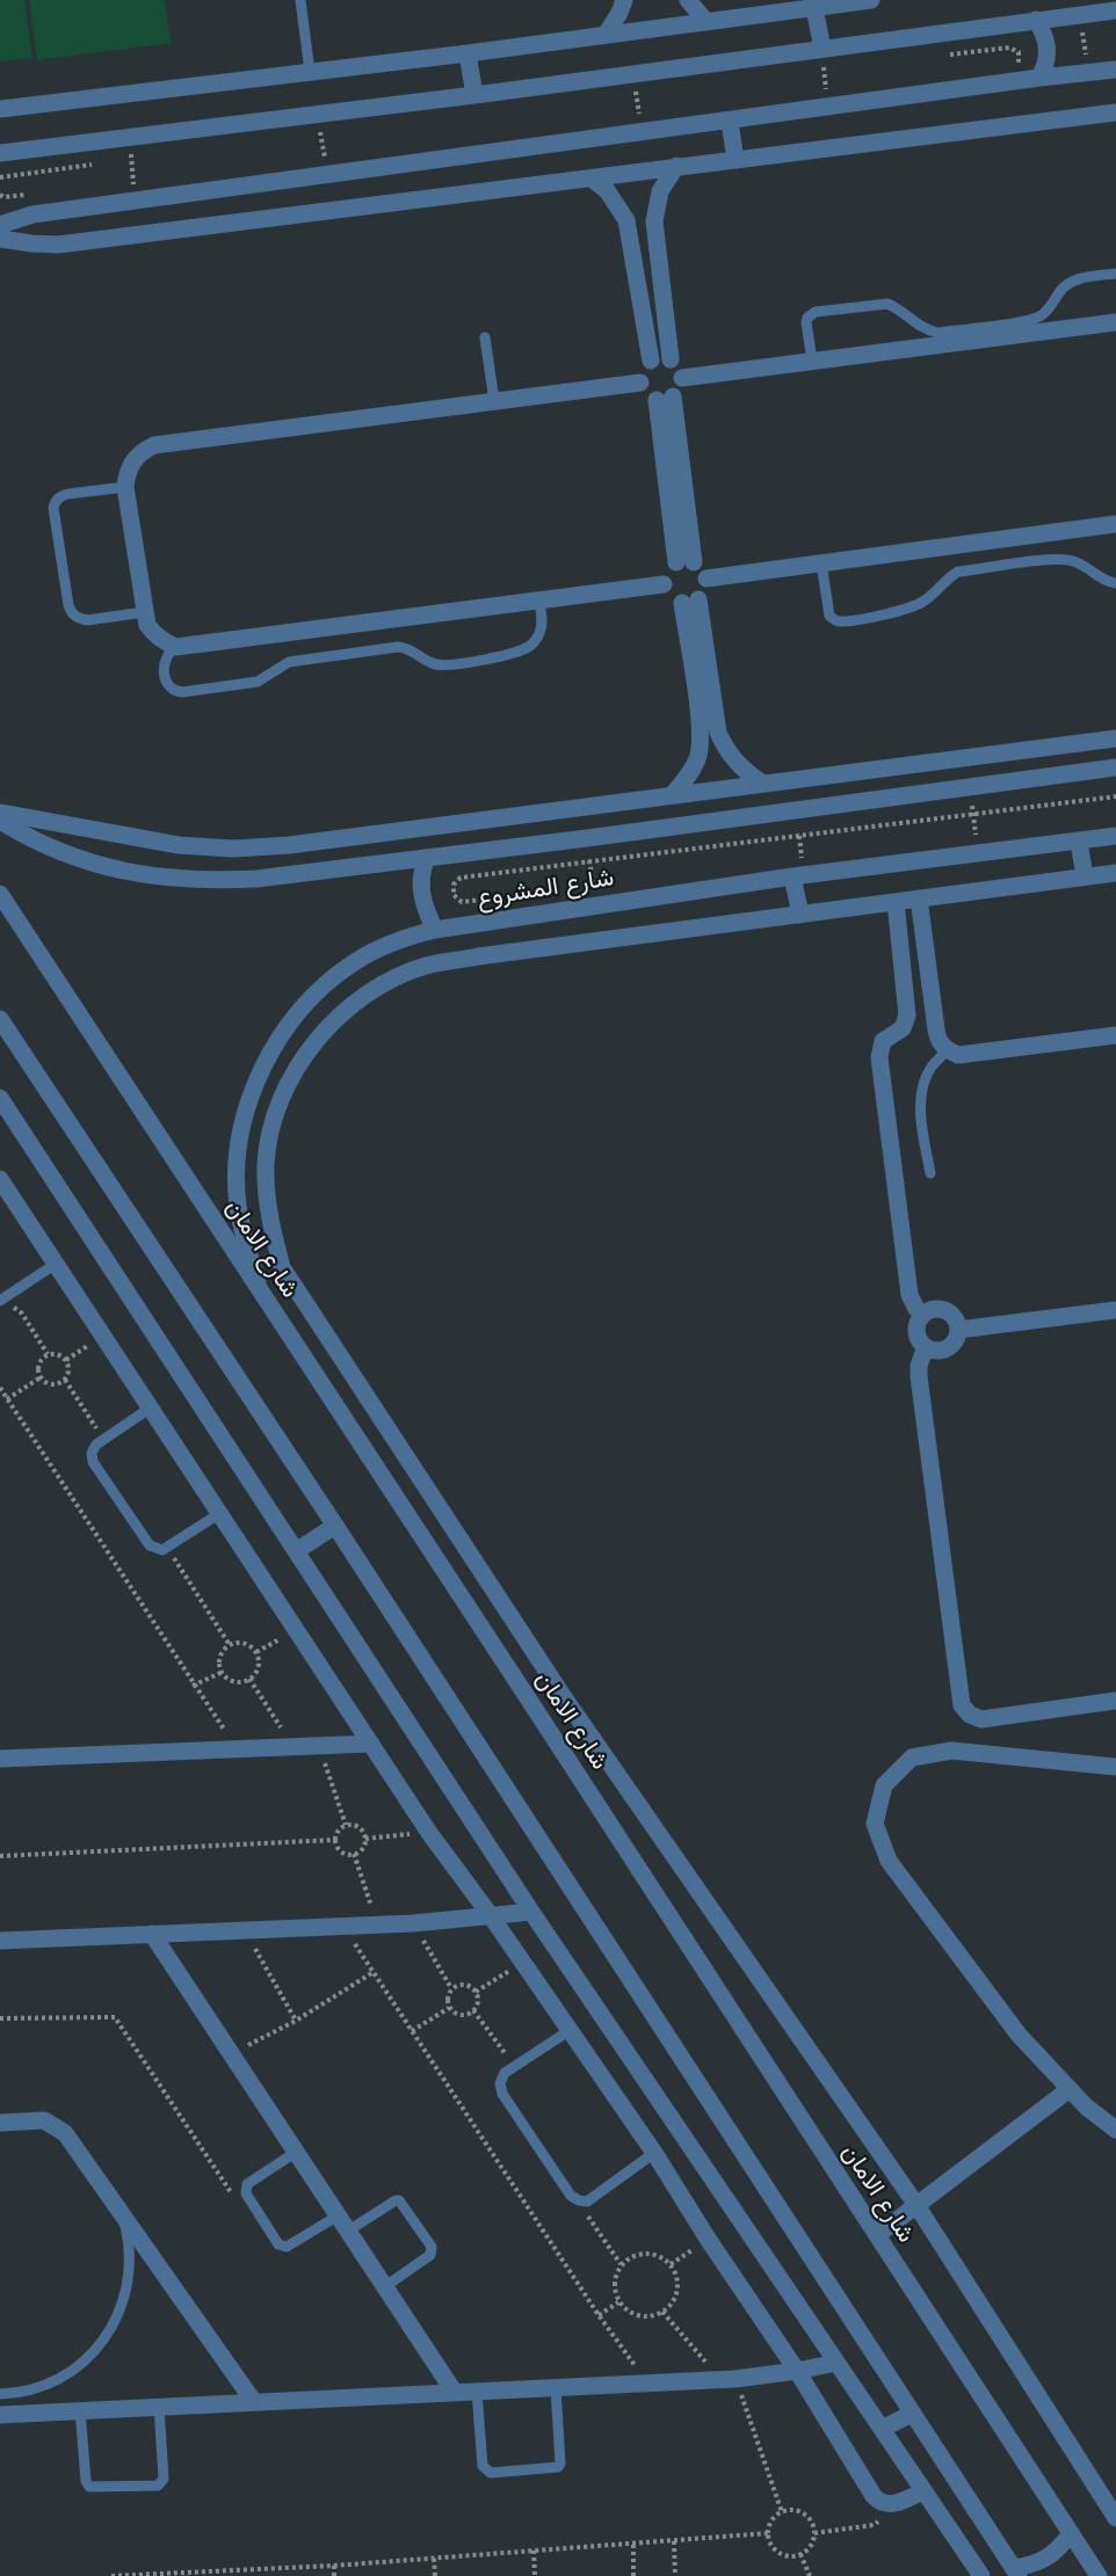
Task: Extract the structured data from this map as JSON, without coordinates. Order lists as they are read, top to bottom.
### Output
{
  "streets": {
    "street": ["شارع المشروع", "شارع الامان"]
  },
  "crossings": [
    ["شارع المشروع", "شارع الامان"]
  ]
}
